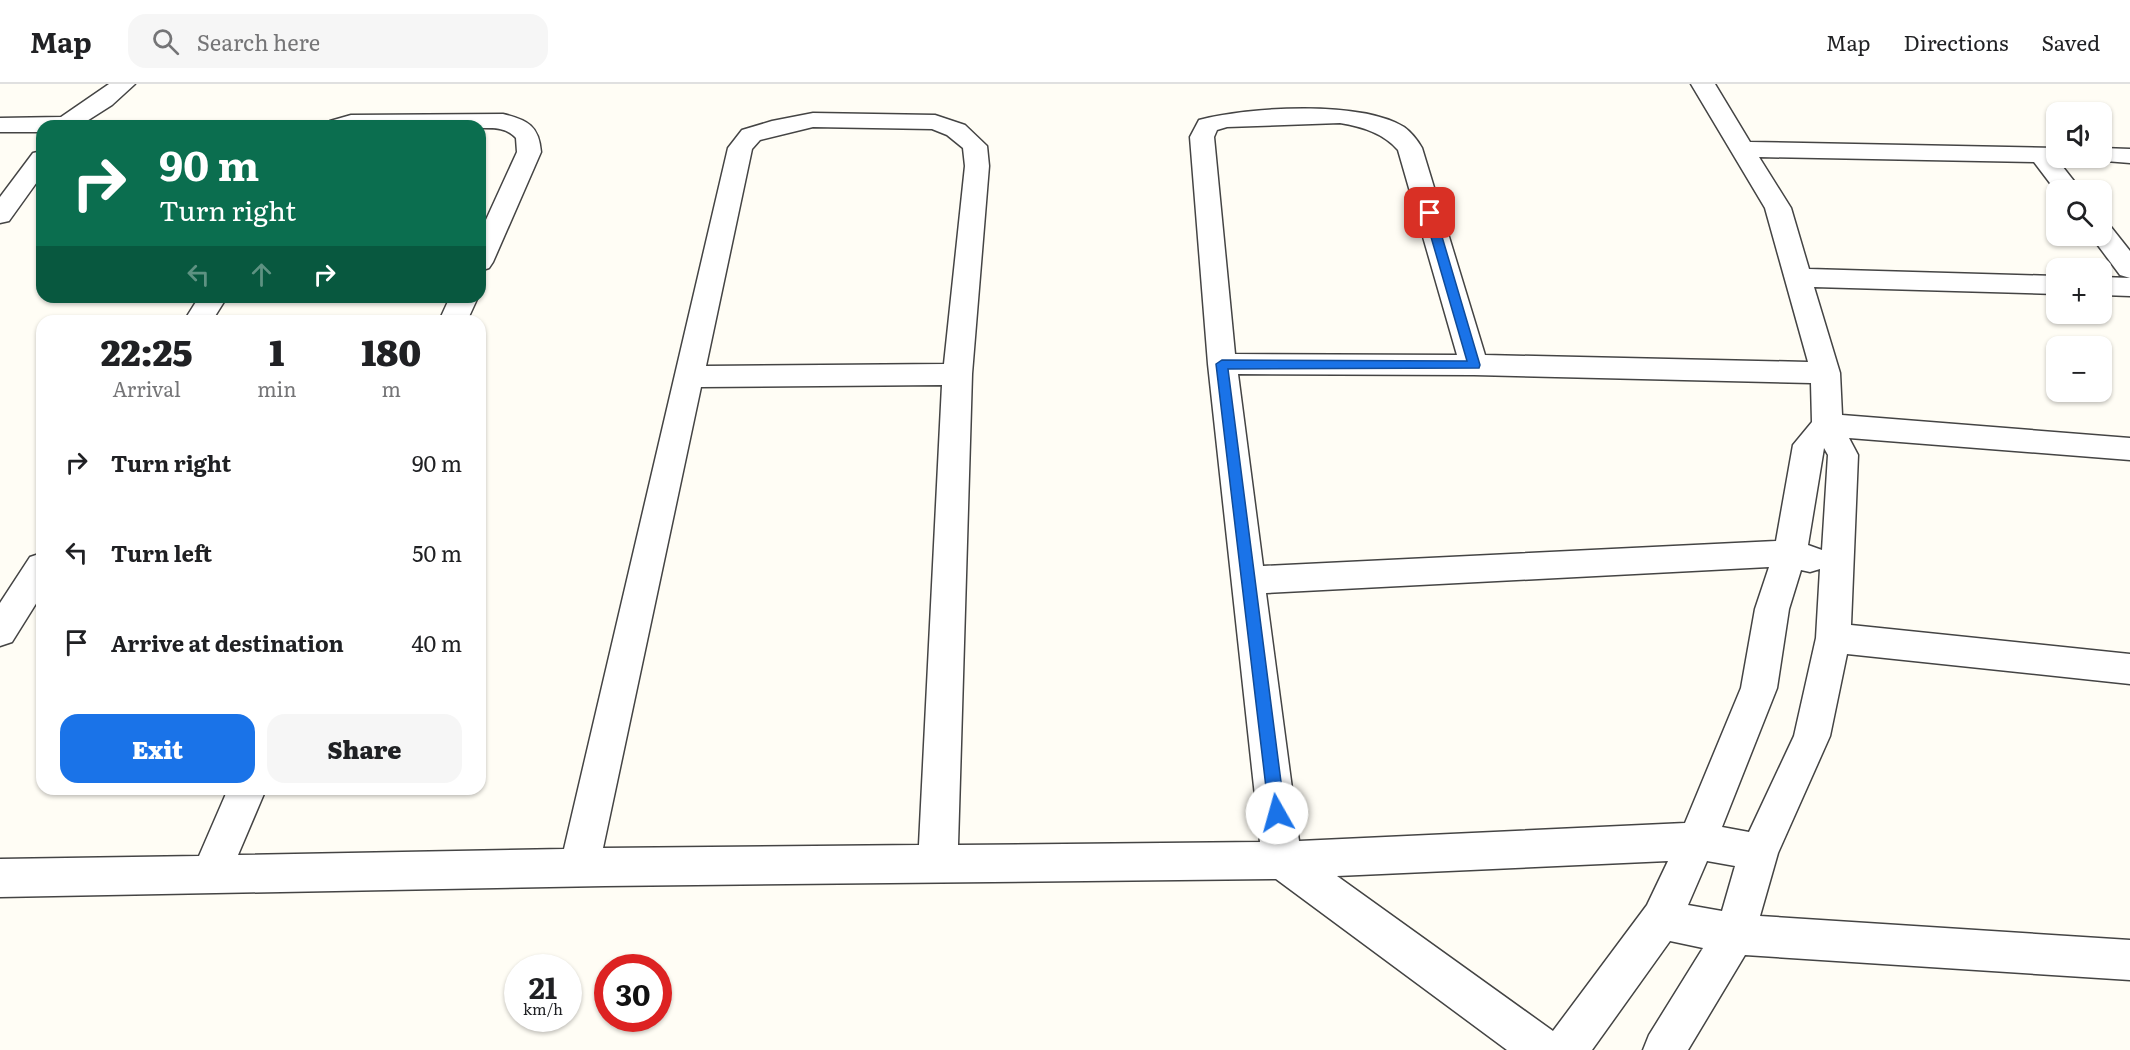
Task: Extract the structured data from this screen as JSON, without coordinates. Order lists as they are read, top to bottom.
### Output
{
  "page": {
    "header": "Map",
    "search": "Search here",
    "nav": ["Map", "Directions", "Saved"],
    "map_buttons": ["+", "−"],
    "turn": ["90 m", "Turn right"],
    "eta": [
      "22:25",
      "Arrival",
      "1",
      "min",
      "180",
      "m"
    ],
    "list": [
      {
        "name": "Turn right",
        "value": "90 m"
      },
      {
        "name": "Turn left",
        "value": "50 m"
      },
      {
        "name": "Arrive at destination",
        "value": "40 m"
      }
    ],
    "buttons": ["Exit", "Share"],
    "speed": "21 km/h",
    "limit": "30"
  }
}
